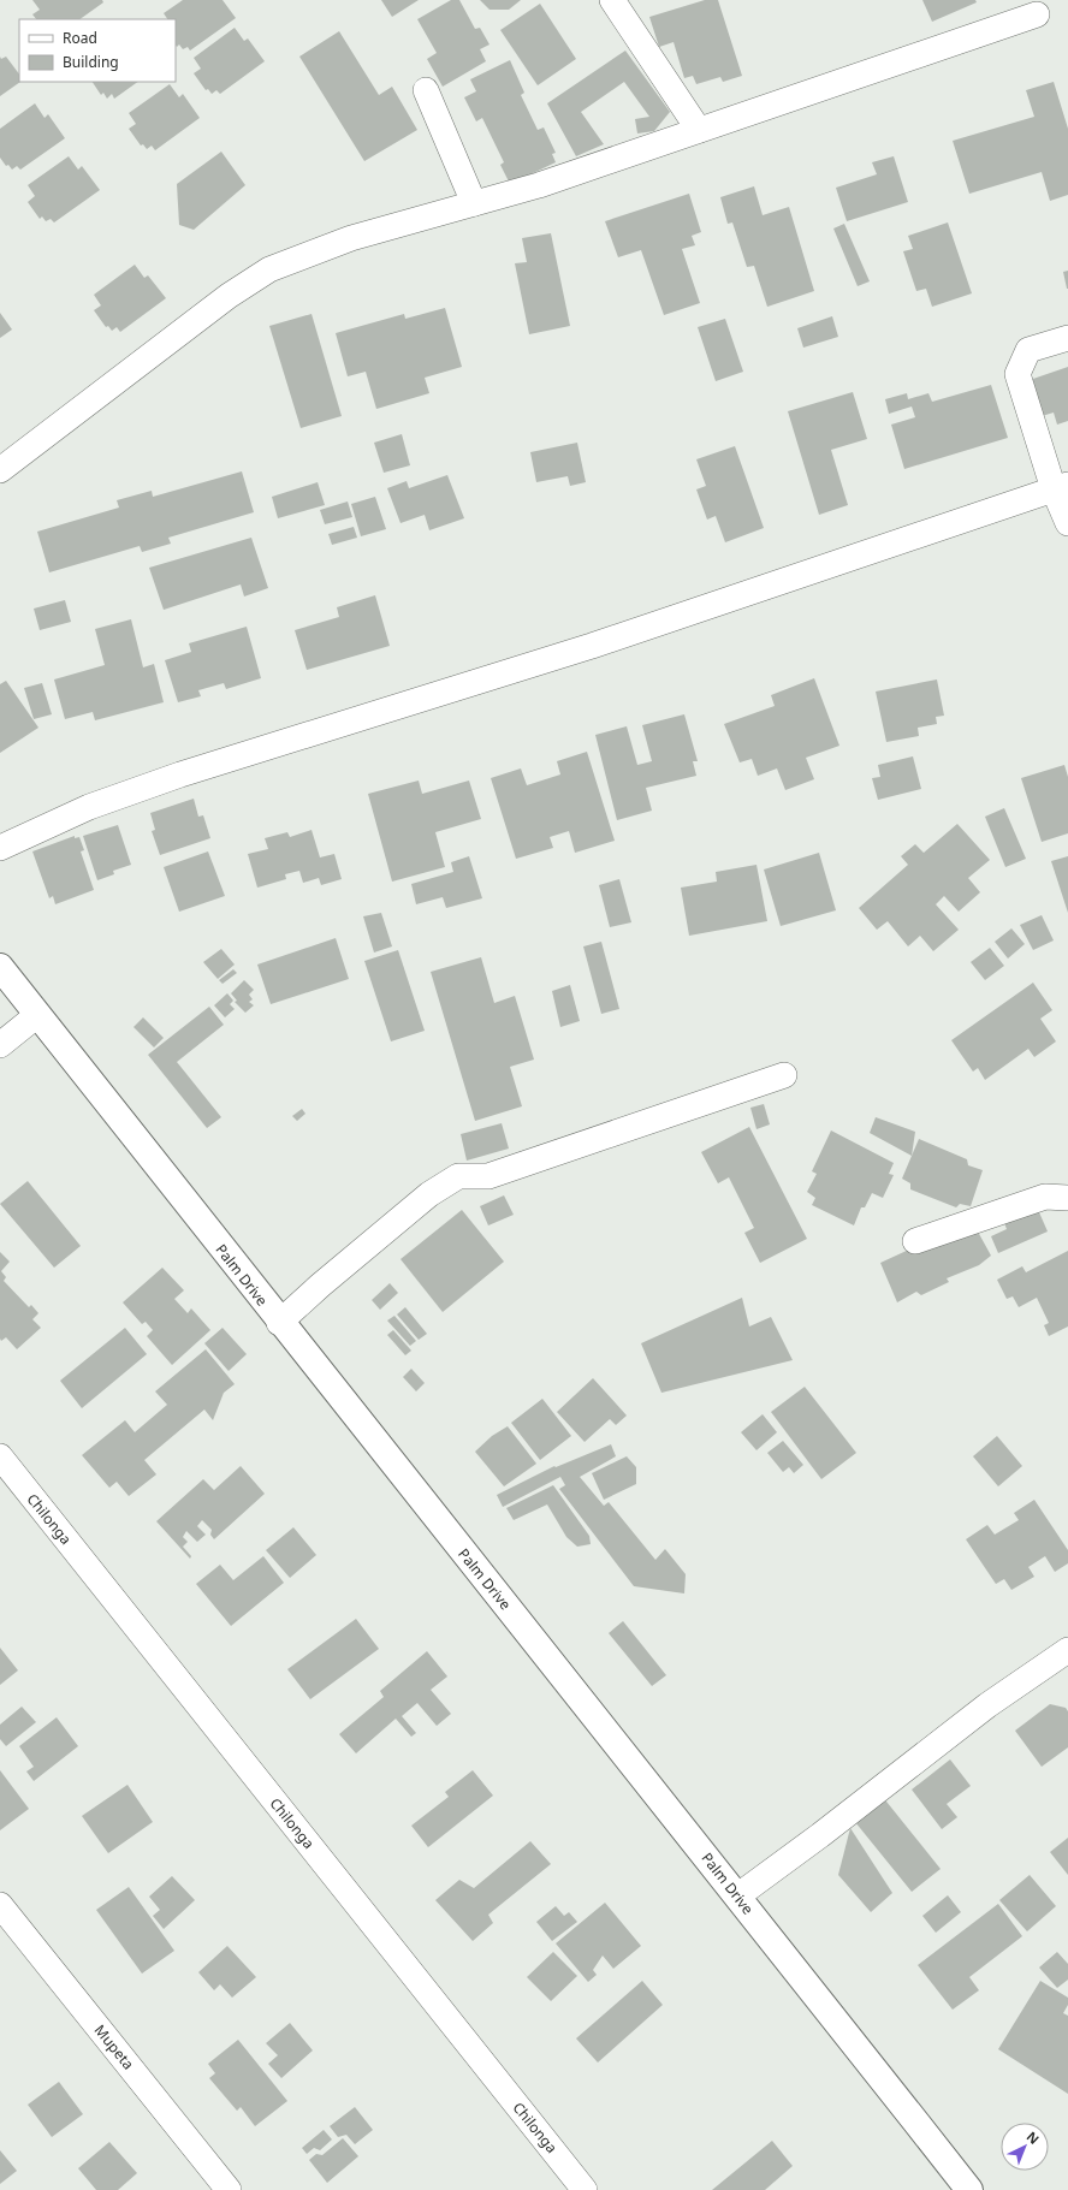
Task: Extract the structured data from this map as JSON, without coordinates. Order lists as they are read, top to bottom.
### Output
{
  "streets": {
    "street": ["Palm Drive", "Chilonga", "Mupeta"]
  },
  "legend": ["Road", "Building"],
  "north": "top right"
}
